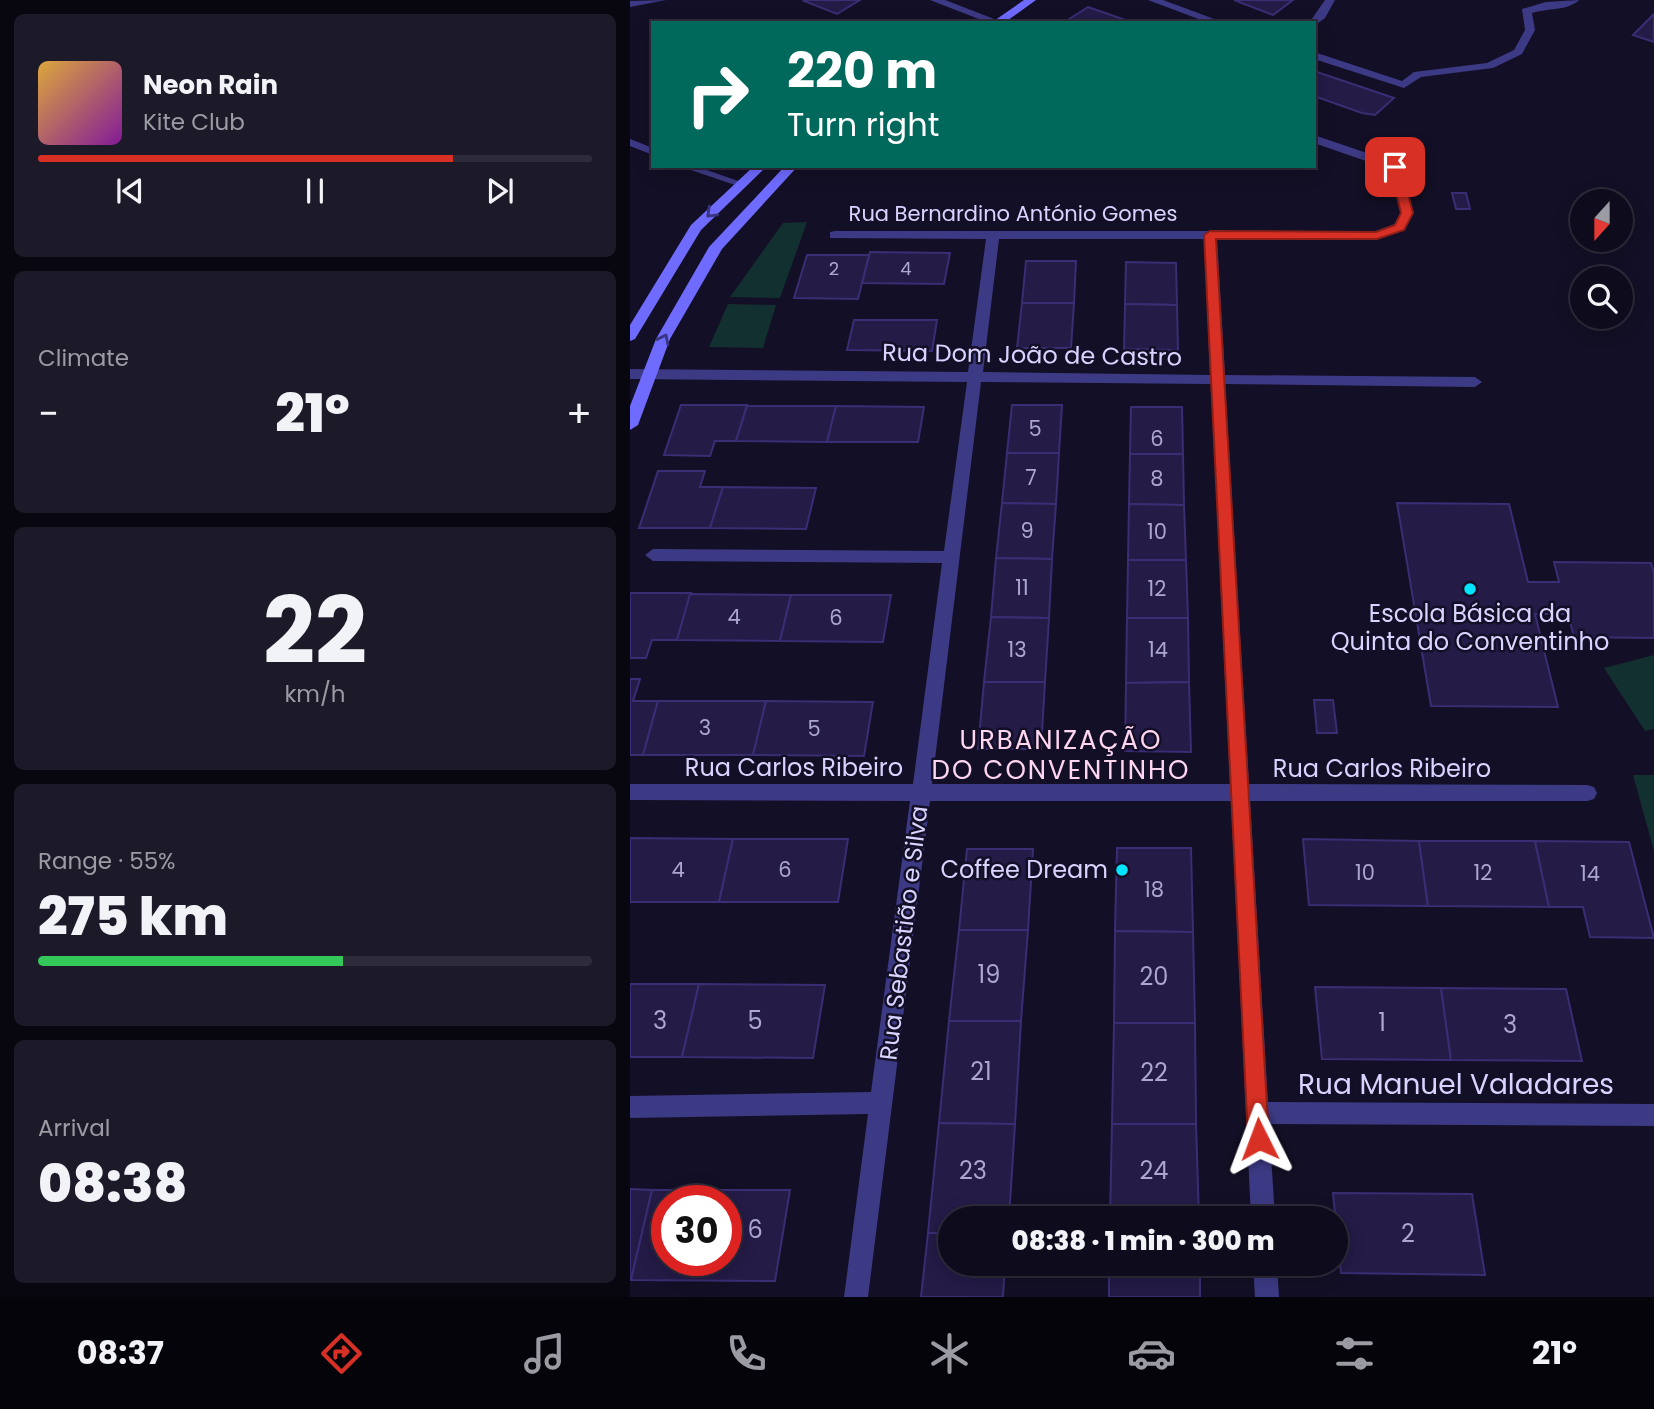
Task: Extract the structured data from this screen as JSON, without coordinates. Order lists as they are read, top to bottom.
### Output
{
  "streets": {
    "street": [
      "Rua Bernardino António Gomes",
      "Rua Dom João de Castro",
      "Rua Carlos Ribeiro",
      "Rua Sebastião e Silva",
      "Rua Manuel Valadares"
    ]
  },
  "crossings": [
    ["Rua Bernardino António Gomes", "Rua Sebastião e Silva"],
    ["Rua Dom João de Castro", "Rua Sebastião e Silva"],
    ["Rua Carlos Ribeiro", "Rua Sebastião e Silva"]
  ],
  "districts": ["URBANIZAÇÃO DO CONVENTINHO"],
  "places": ["Escola Básica da Quinta do Conventinho", "Coffee Dream"],
  "house_numbers": [
    "2",
    "4",
    "5",
    "6",
    "7",
    "8",
    "9",
    "10",
    "11",
    "12",
    "4",
    "6",
    "13",
    "14",
    "3",
    "5",
    "4",
    "6",
    "10",
    "12",
    "14",
    "18",
    "19",
    "20",
    "3",
    "5",
    "1",
    "3",
    "21",
    "22",
    "23",
    "24",
    "6",
    "2"
  ],
  "north": "bottom",
  "page": {
    "turn": ["220 m", "Turn right"],
    "song": ["Neon Rain", "Kite Club"],
    "tile": [
      "Climate",
      ["22", "km/h"],
      ["Range · 55%", "275 km"],
      ["Arrival", "08:38"]
    ],
    "heat": ["−", "21°", "+"],
    "limit": "30",
    "trip": "08:38 · 1 min · 300 m",
    "tabs": ["08:37", "21°"]
  }
}
